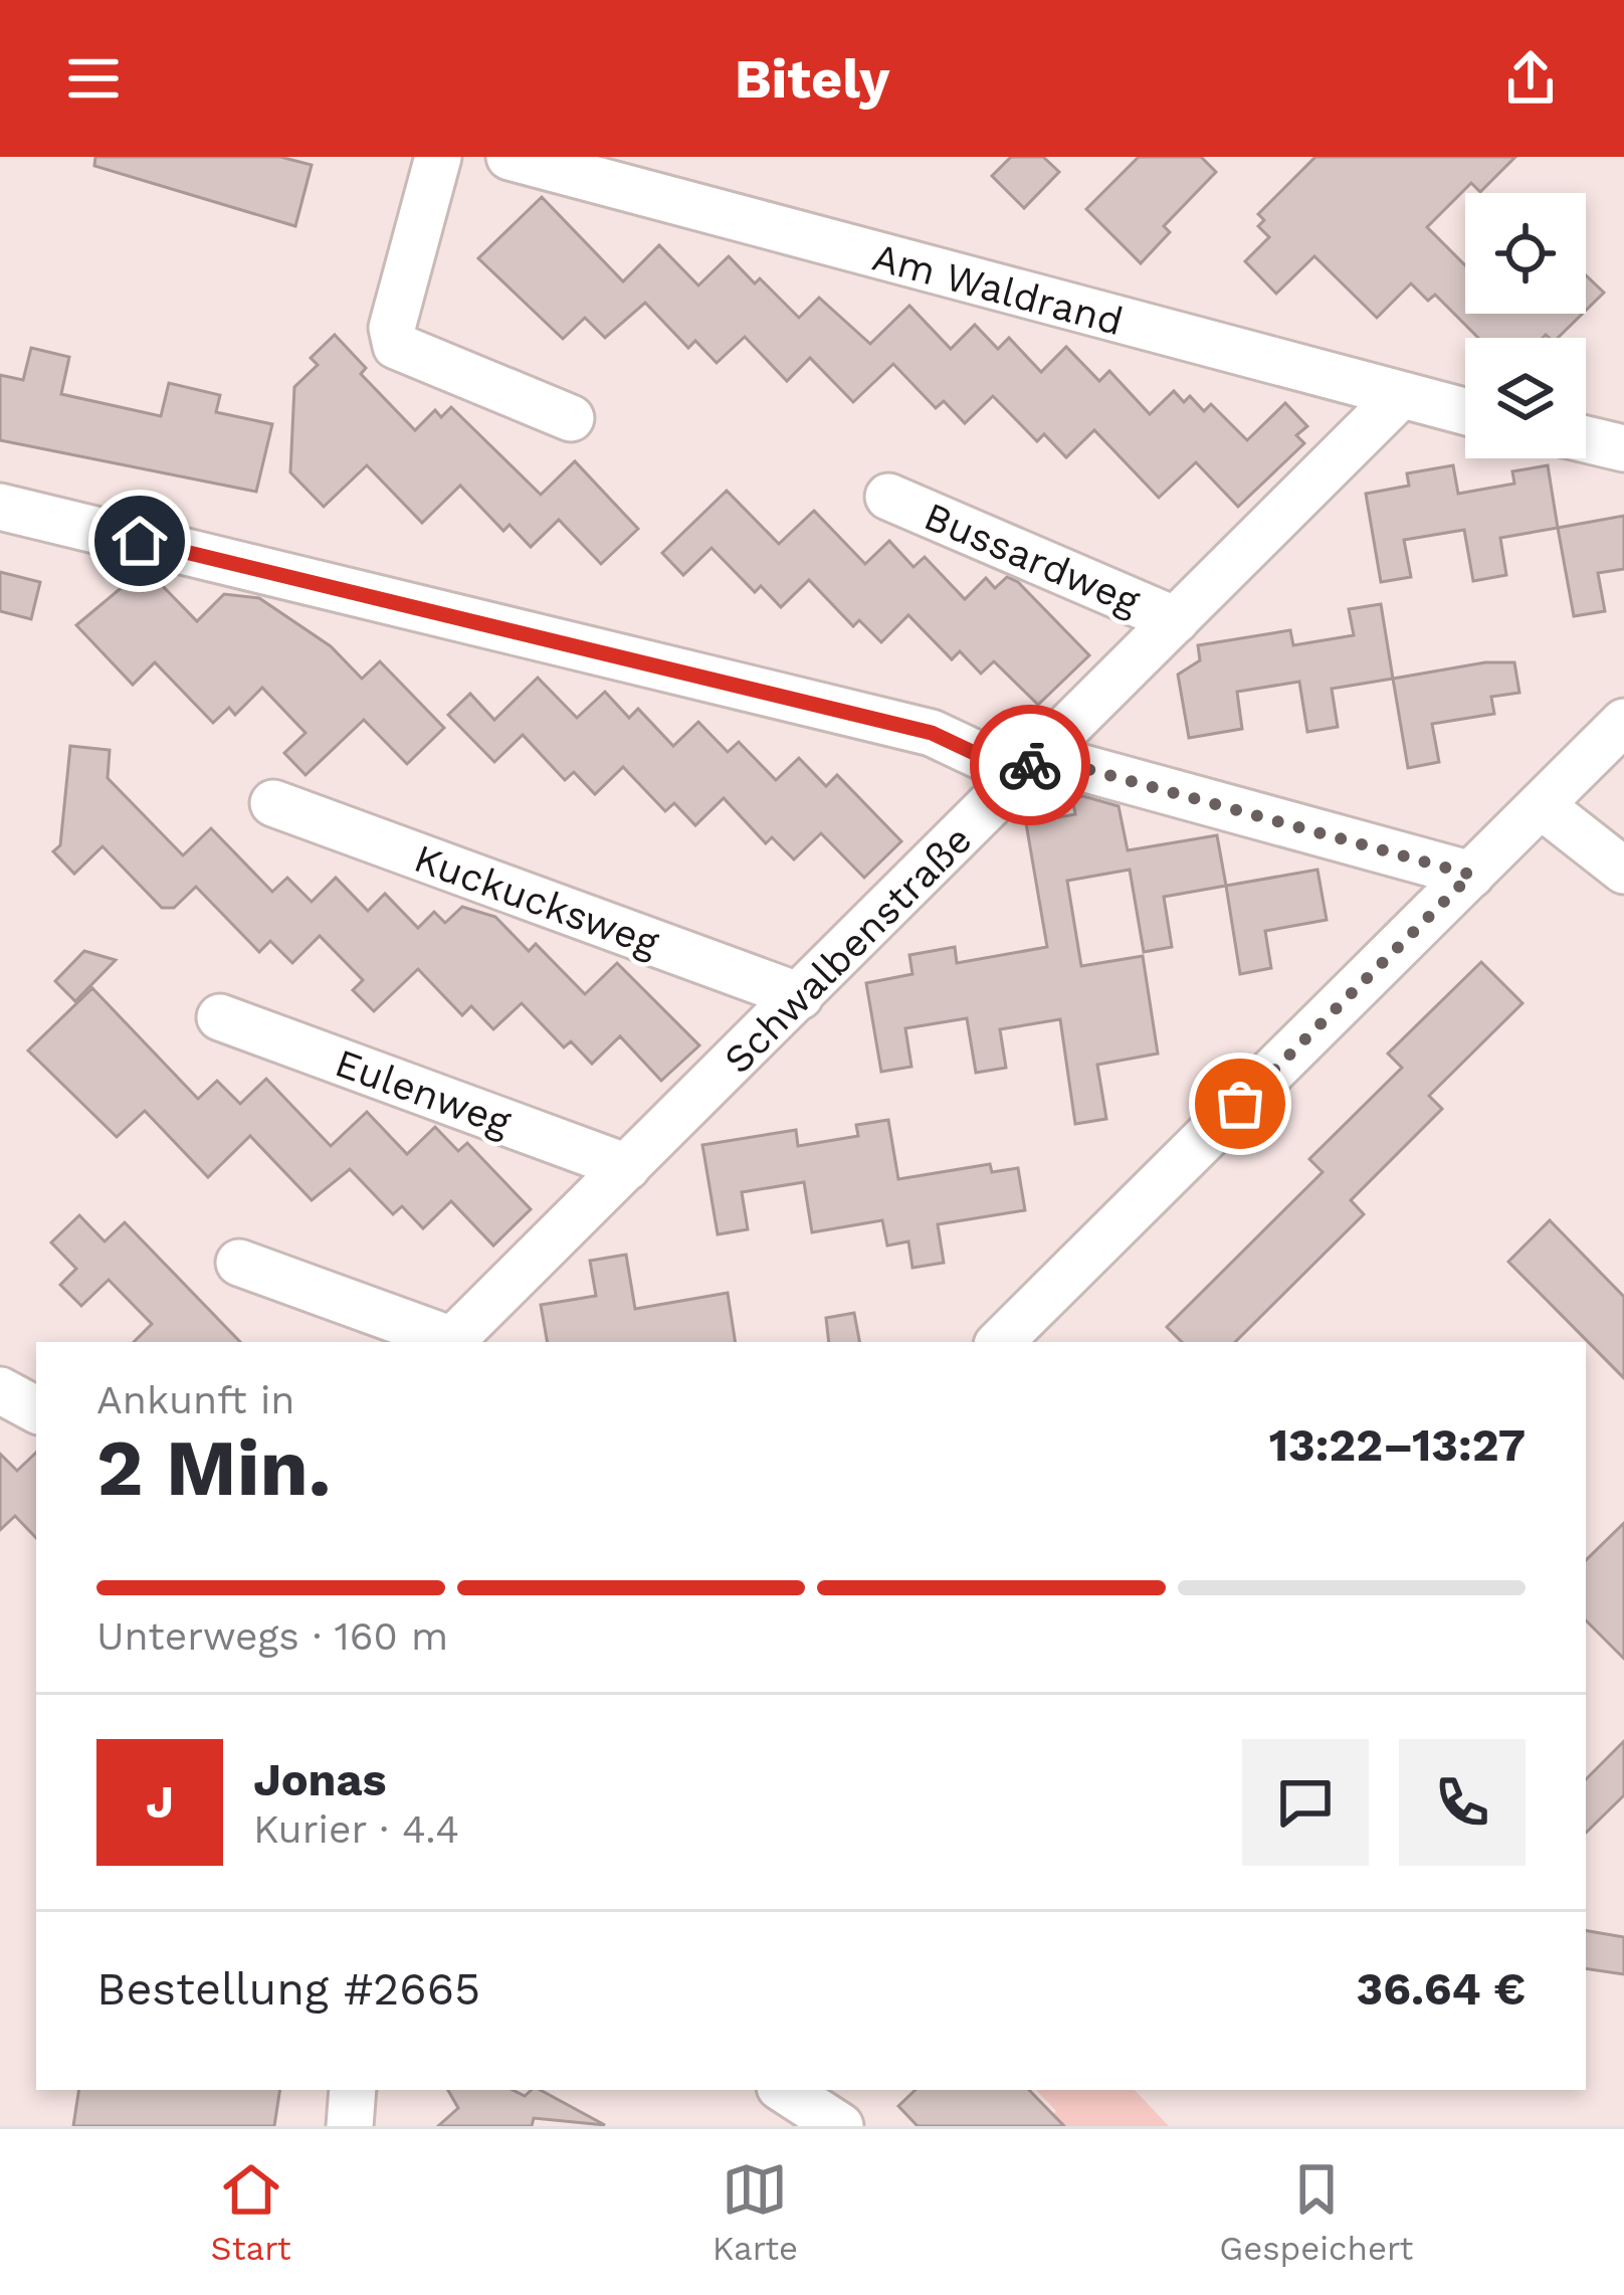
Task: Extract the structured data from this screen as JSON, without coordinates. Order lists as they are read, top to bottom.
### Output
{
  "streets": {
    "street": [
      "Am Waldrand",
      "Bussardweg",
      "Kuckucksweg",
      "Schwalbenstraße",
      "Eulenweg"
    ]
  },
  "crossings": [
    ["Am Waldrand", "Schwalbenstraße"],
    ["Bussardweg", "Schwalbenstraße"],
    ["Kuckucksweg", "Schwalbenstraße"],
    ["Schwalbenstraße", "Eulenweg"]
  ],
  "page": {
    "header": "Bitely",
    "heading": ["2 Min.", "Ankunft in", "13:22–13:27"],
    "panel": [
      "Jonas",
      "Kurier · 4.4",
      "Bestellung #2665",
      "36.64 €"
    ],
    "bar": "Unterwegs · 160 m",
    "round": "J",
    "tabs": ["Start", "Karte", "Gespeichert"]
  }
}
